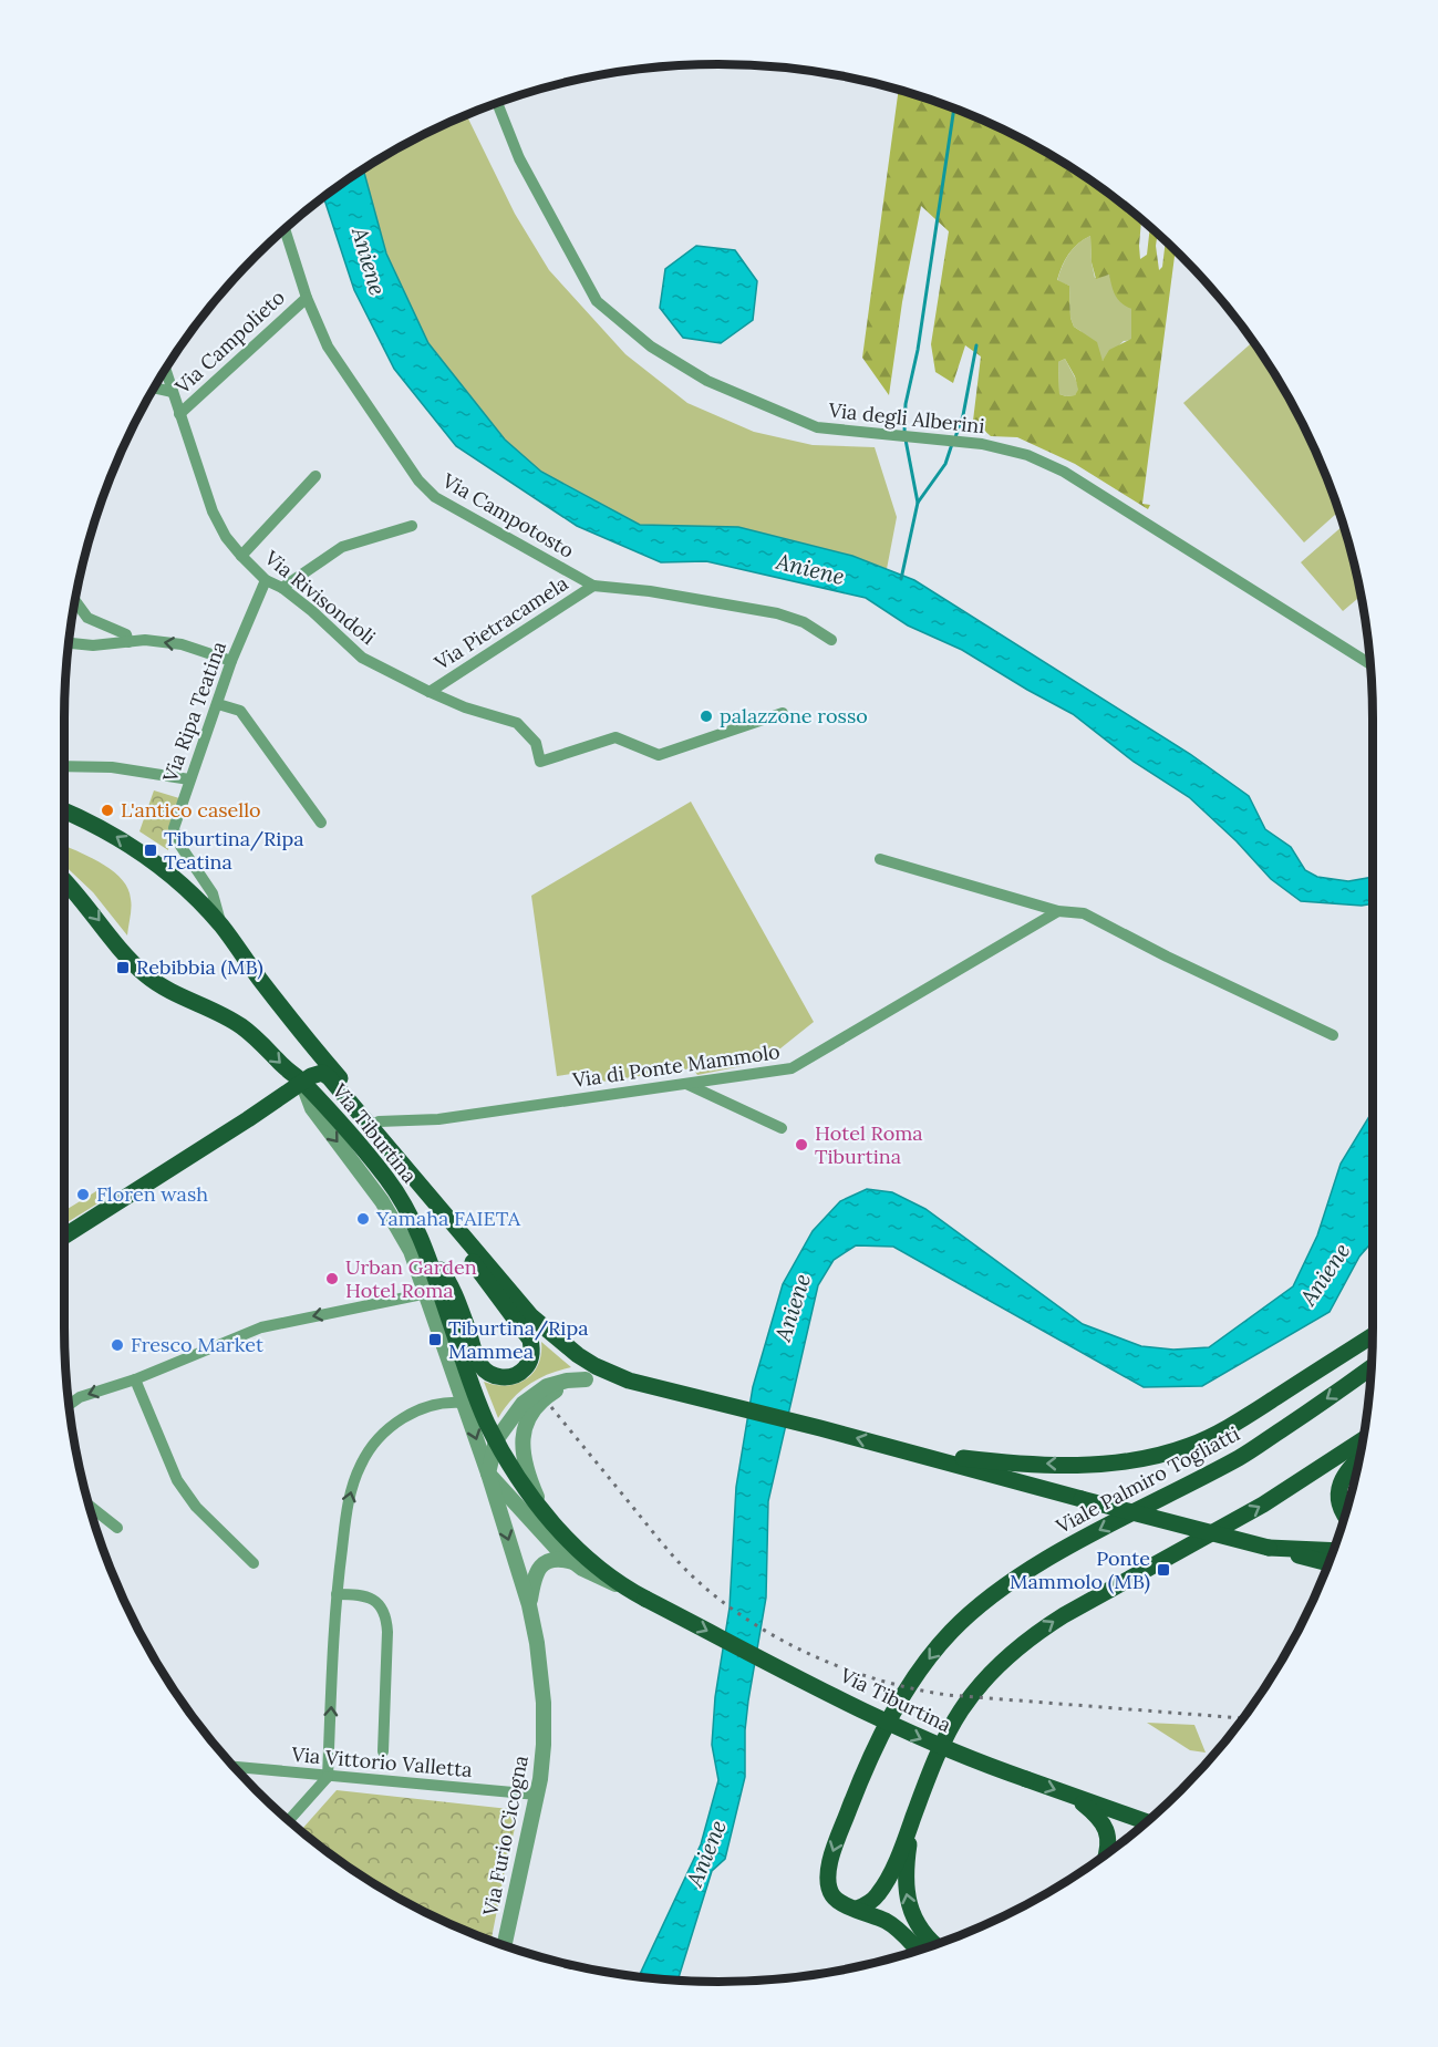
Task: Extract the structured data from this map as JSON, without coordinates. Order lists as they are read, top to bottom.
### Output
{
  "streets": {
    "main road": ["Via Tiburtina", "Viale Palmiro Togliatti"],
    "street": [
      "Via Campolieto",
      "Via degli Alberini",
      "Via Campotosto",
      "Via Rivisondoli",
      "Via Pietracamela",
      "Via Ripa Teatina",
      "Via di Ponte Mammolo",
      "Via Vittorio Valletta",
      "Via Furio Cicogna"
    ]
  },
  "crossings": [
    ["Via Campolieto", "Via Campotosto"],
    ["Via Campolieto", "Via Rivisondoli"],
    ["Via Campotosto", "Via Pietracamela"],
    ["Via Rivisondoli", "Via Pietracamela"],
    ["Via Rivisondoli", "Via Ripa Teatina"],
    ["Via Ripa Teatina", "Via Tiburtina"],
    ["Via di Ponte Mammolo", "Via Tiburtina"],
    ["Via Tiburtina", "Via Furio Cicogna"],
    ["Via Vittorio Valletta", "Via Furio Cicogna"]
  ],
  "water": ["Aniene"],
  "places": {
    "other": [
      "palazzone rosso",
      "L'antico casello",
      "Hotel Roma Tiburtina",
      "Floren wash",
      "Yamaha FAIETA",
      "Urban Garden Hotel Roma",
      "Fresco Market"
    ],
    "transit": [
      "Tiburtina/Ripa Teatina",
      "Rebibbia (MB)",
      "Tiburtina/Ripa Mammea",
      "Ponte Mammolo (MB)"
    ]
  }
}
